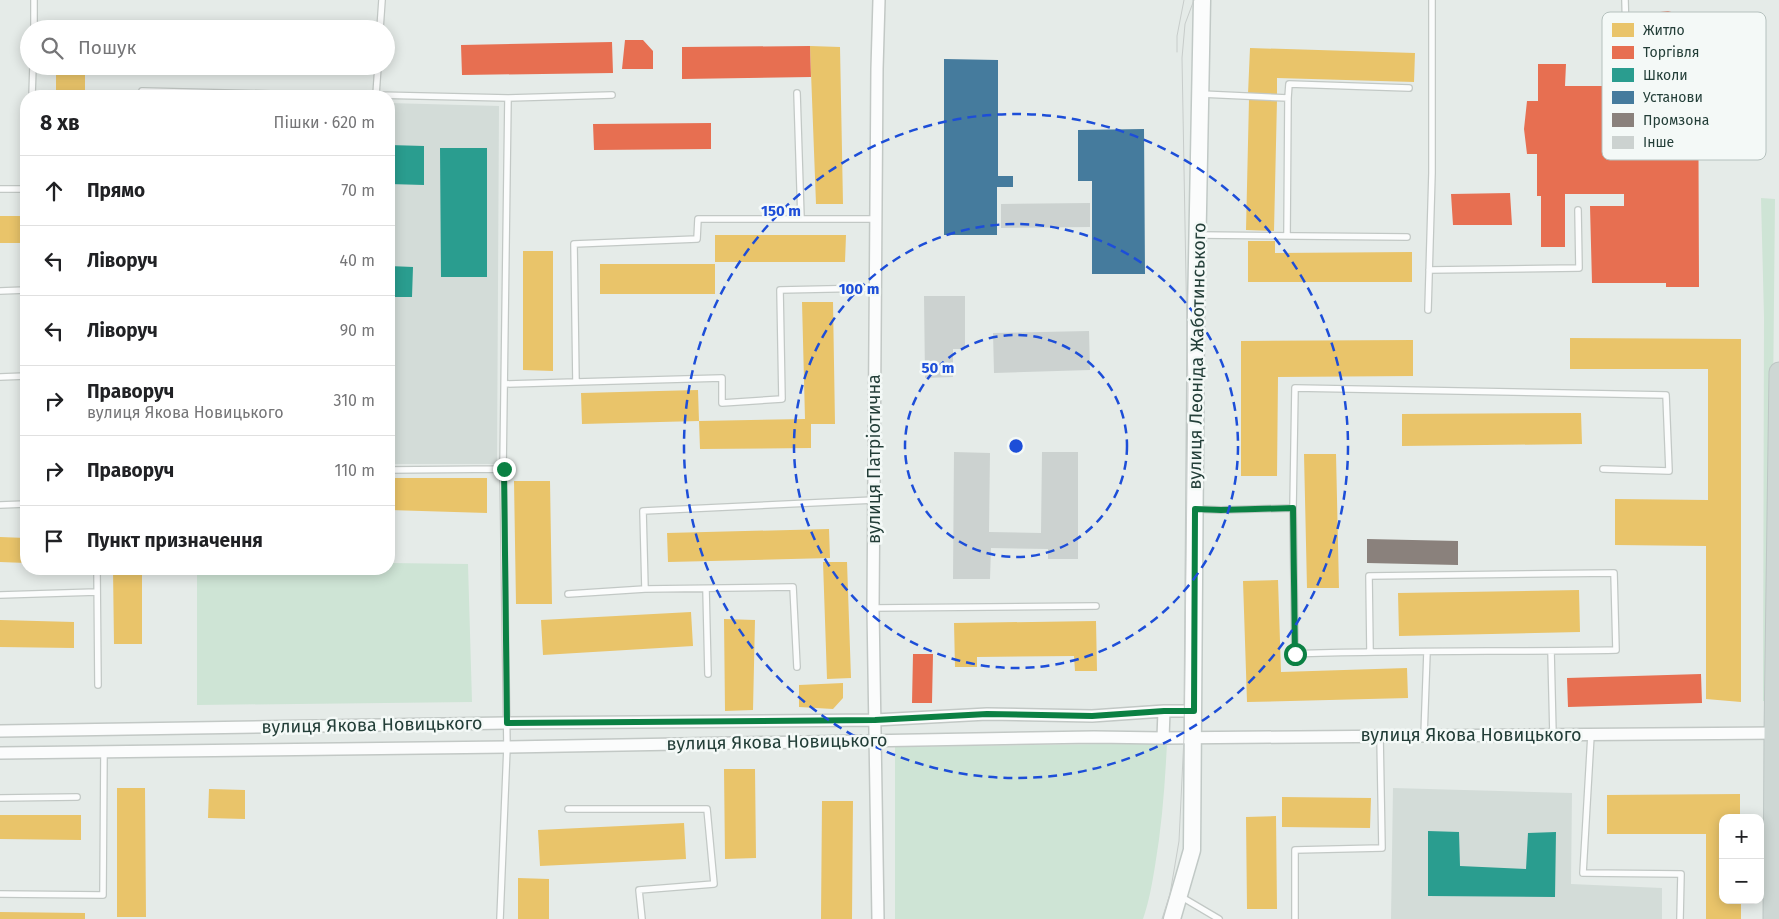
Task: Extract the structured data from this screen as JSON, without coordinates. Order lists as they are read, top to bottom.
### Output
{
  "streets": {
    "street": ["вулиця Леоніда Жаботинського", "вулиця Патріотична", "вулиця Якова Новицького"]
  },
  "crossings": [
    ["вулиця Леоніда Жаботинського", "вулиця Якова Новицького"],
    ["вулиця Патріотична", "вулиця Якова Новицького"]
  ],
  "legend": [
    "Житло",
    "Торгівля",
    "Школи",
    "Установи",
    "Промзона",
    "Інше"
  ],
  "page": {
    "search": "Пошук",
    "heading": ["8 хв", "Пішки · 620 m"],
    "list": [
      ["Прямо", "70 m"],
      ["Ліворуч", "40 m"],
      ["Ліворуч", "90 m"],
      ["Праворуч", "вулиця Якова Новицького", "310 m"],
      ["Праворуч", "110 m"],
      "Пункт призначення"
    ],
    "map_buttons": ["+", "−"]
  },
  "rings": ["150 m", "100 m", "50 m"]
}
